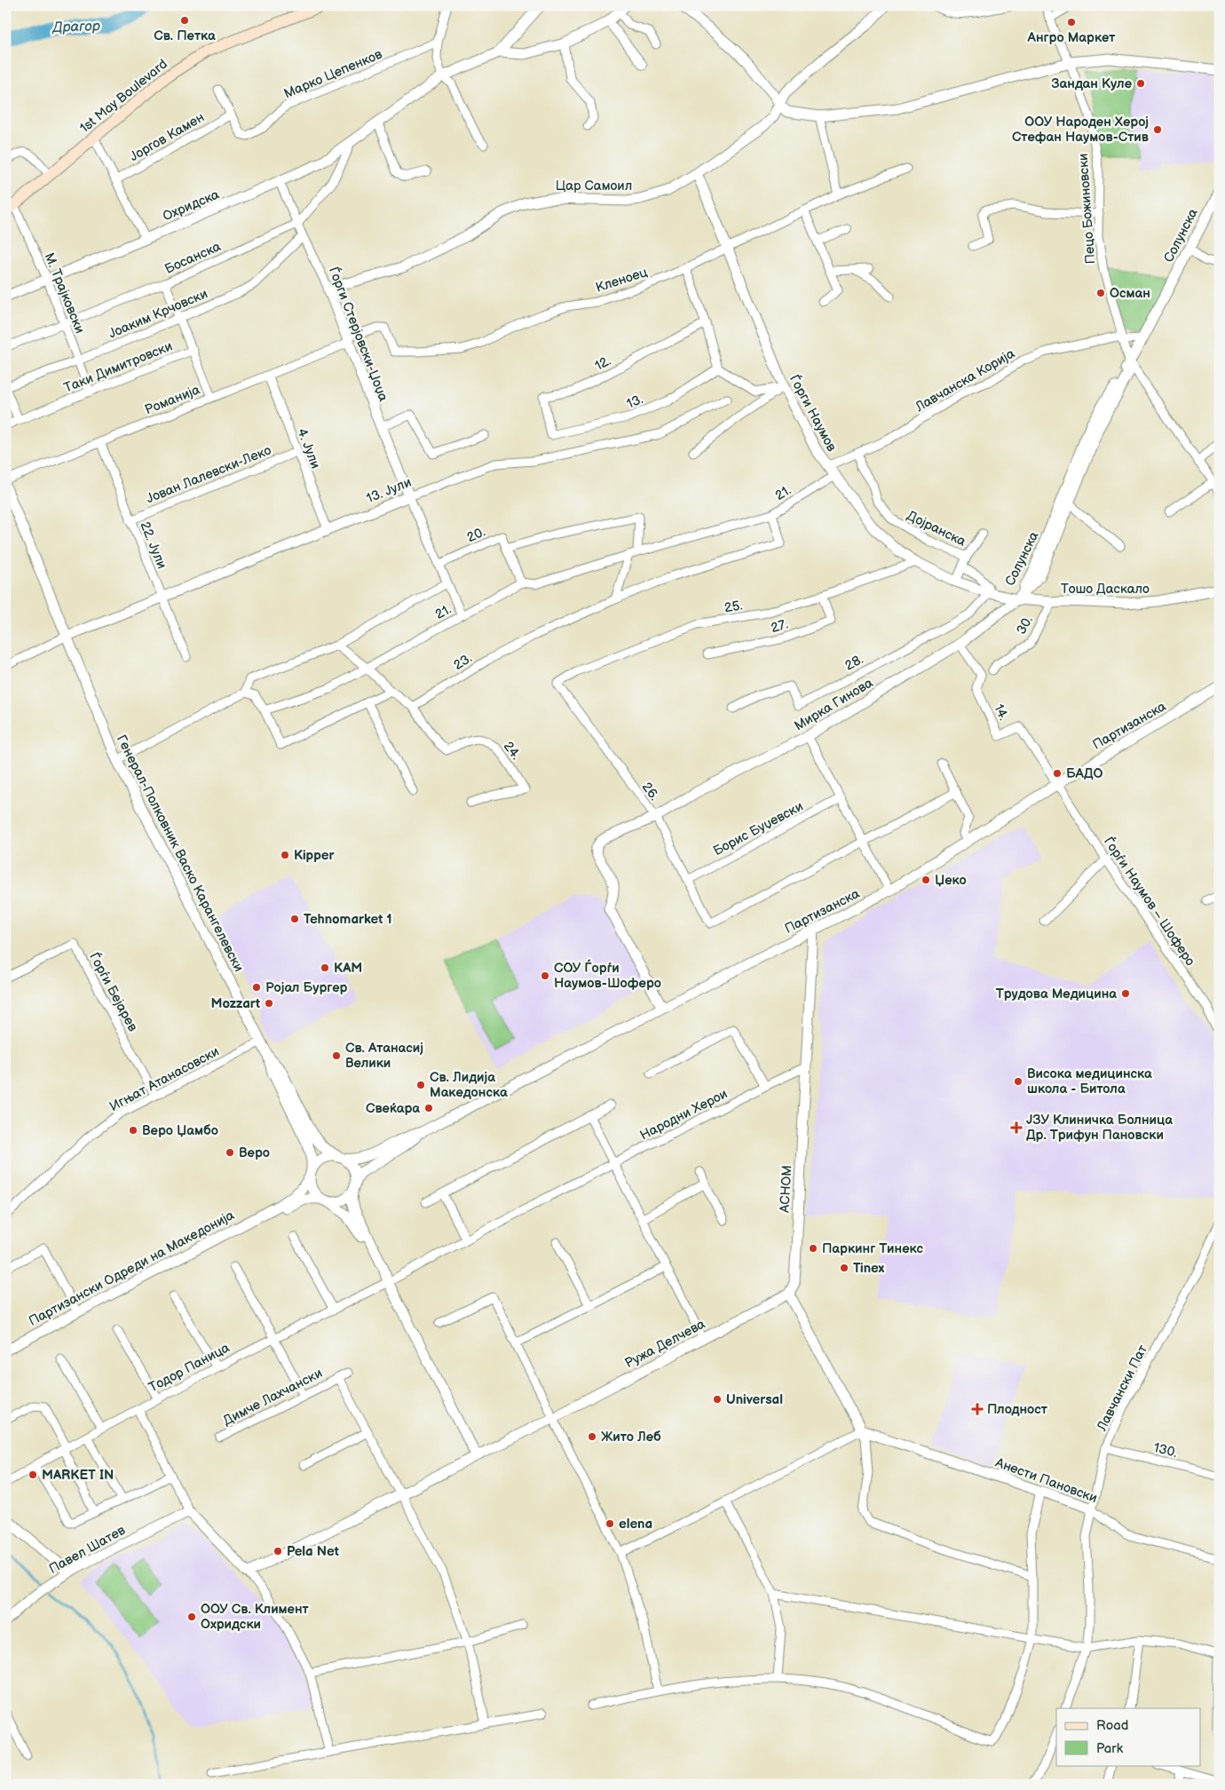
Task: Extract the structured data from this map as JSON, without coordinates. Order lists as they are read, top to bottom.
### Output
{
  "streets": {
    "main road": ["1st May Boulevard"],
    "street": [
      "Марко Цепенков",
      "Јоргов Камен",
      "Цар Самоил",
      "Охридска",
      "Пецо Божиновски",
      "Солунска",
      "Босанска",
      "Кленоец",
      "М. Трајковски",
      "Јоаким Крчовски",
      "Ѓорги Стерјовски-Џоџа",
      "12.",
      "Таки Димитровски",
      "Лавчанска Корија",
      "Романија",
      "13.",
      "Ѓорги Наумов",
      "4. Јули",
      "Јован Лалевски-Леко",
      "13. Јули",
      "21.",
      "Дојранска",
      "20.",
      "22. Јули",
      "Тошо Даскало",
      "25.",
      "30.",
      "27.",
      "23.",
      "28.",
      "Мирка Гинова",
      "14.",
      "Партизанска",
      "24.",
      "26.",
      "Борис Буџевски",
      "Генерал-Полковник Васко Карангелевски",
      "Ѓорѓи Наумов – Шоферо",
      "Ѓорѓи Бејарев",
      "Игњат Атанасовски",
      "Народни Херои",
      "АСНОМ",
      "Партизански Одреди на Македонија",
      "Ружа Делчева",
      "Тодор Паница",
      "Лавчански Пат",
      "Димче Лахчански",
      "130.",
      "Анести Пановски",
      "Павел Шатев"
    ]
  },
  "crossings": [
    ["Марко Цепенков", "Јоргов Камен"],
    ["1st May Boulevard", "М. Трајковски"],
    ["Цар Самоил", "Ѓорги Стерјовски-Џоџа"],
    ["Цар Самоил", "Ѓорги Наумов"],
    ["Охридска", "Босанска"],
    ["Охридска", "М. Трајковски"],
    ["Охридска", "Ѓорги Стерјовски-Џоџа"],
    ["Пецо Божиновски", "Солунска"],
    ["Пецо Божиновски", "Лавчанска Корија"],
    ["Солунска", "Лавчанска Корија"],
    ["Солунска", "Ѓорги Наумов"],
    ["Солунска", "Тошо Даскало"],
    ["Солунска", "Мирка Гинова"],
    ["Босанска", "М. Трајковски"],
    ["Босанска", "Ѓорги Стерјовски-Џоџа"],
    ["Кленоец", "Ѓорги Стерјовски-Џоџа"],
    ["Кленоец", "Романија"],
    ["Кленоец", "Ѓорги Наумов"],
    ["М. Трајковски", "Јоаким Крчовски"],
    ["М. Трајковски", "Таки Димитровски"],
    ["Јоаким Крчовски", "Ѓорги Стерјовски-Џоџа"],
    ["Ѓорги Стерјовски-Џоџа", "Романија"],
    ["Ѓорги Стерјовски-Џоџа", "13. Јули"],
    ["12.", "13."],
    ["Таки Димитровски", "Романија"],
    ["Лавчанска Корија", "Ѓорги Наумов"],
    ["Лавчанска Корија", "Дојранска"],
    ["Романија", "4. Јули"],
    ["Романија", "22. Јули"],
    ["Ѓорги Наумов", "21."],
    ["Ѓорги Наумов", "Дојранска"],
    ["Ѓорги Наумов", "Тошо Даскало"],
    ["Ѓорги Наумов", "25."],
    ["Ѓорги Наумов", "28."],
    ["Ѓорги Наумов", "Мирка Гинова"],
    ["4. Јули", "Јован Лалевски-Леко"],
    ["4. Јули", "13. Јули"],
    ["Јован Лалевски-Леко", "22. Јули"],
    ["13. Јули", "22. Јули"],
    ["13. Јули", "Генерал-Полковник Васко Карангелевски"],
    ["21.", "23."],
    ["Тошо Даскало", "30."],
    ["Тошо Даскало", "Мирка Гинова"],
    ["25.", "27."],
    ["25.", "26."],
    ["23.", "24."],
    ["Мирка Гинова", "14."],
    ["Мирка Гинова", "Партизанска"],
    ["Мирка Гинова", "26."],
    ["14.", "Партизанска"],
    ["14.", "Ѓорѓи Наумов – Шоферо"],
    ["Партизанска", "Генерал-Полковник Васко Карангелевски"],
    ["Партизанска", "Ѓорѓи Наумов – Шоферо"],
    ["Партизанска", "АСНОМ"],
    ["Партизанска", "Партизански Одреди на Македонија"],
    ["26.", "Борис Буџевски"],
    ["Генерал-Полковник Васко Карангелевски", "Игњат Атанасовски"],
    ["Генерал-Полковник Васко Карангелевски", "Народни Херои"],
    ["Генерал-Полковник Васко Карангелевски", "Партизански Одреди на Македонија"],
    ["Генерал-Полковник Васко Карангелевски", "Ружа Делчева"],
    ["Генерал-Полковник Васко Карангелевски", "Тодор Паница"],
    ["Ѓорѓи Бејарев", "Игњат Атанасовски"],
    ["Народни Херои", "АСНОМ"],
    ["Народни Херои", "Тодор Паница"],
    ["АСНОМ", "Ружа Делчева"],
    ["Лавчански Пат", "130."],
    ["Лавчански Пат", "Анести Пановски"]
  ],
  "water": ["Драгор"],
  "places": {
    "other": [
      "Св. Петка",
      "Ангро Маркет",
      "Зандан Куле",
      "ООУ Народен Херој Стефан Наумов-Стив",
      "Осман",
      "БАДО",
      "Kipper",
      "Џеко",
      "Tehnomarket 1",
      "KAM",
      "СОУ Ѓорѓи Наумов-Шоферо",
      "Ројал Бургер",
      "Трудова Медицина",
      "Mozzart",
      "Св. Атанасиј Велики",
      "Висока медицинска школа - Битола",
      "Св. Лидија Македонска",
      "Свеќара",
      "Веро Џамбо",
      "Веро",
      "Паркинг Тинекс",
      "Tinex",
      "Universal",
      "Жито Леб",
      "MARKET IN",
      "elena",
      "Pela Net",
      "ООУ Св. Климент Охридски"
    ],
    "health": ["ЈЗУ Клиничка Болница Др. Трифун Пановски", "Плодност"]
  },
  "legend": ["Road", "Park"]
}
